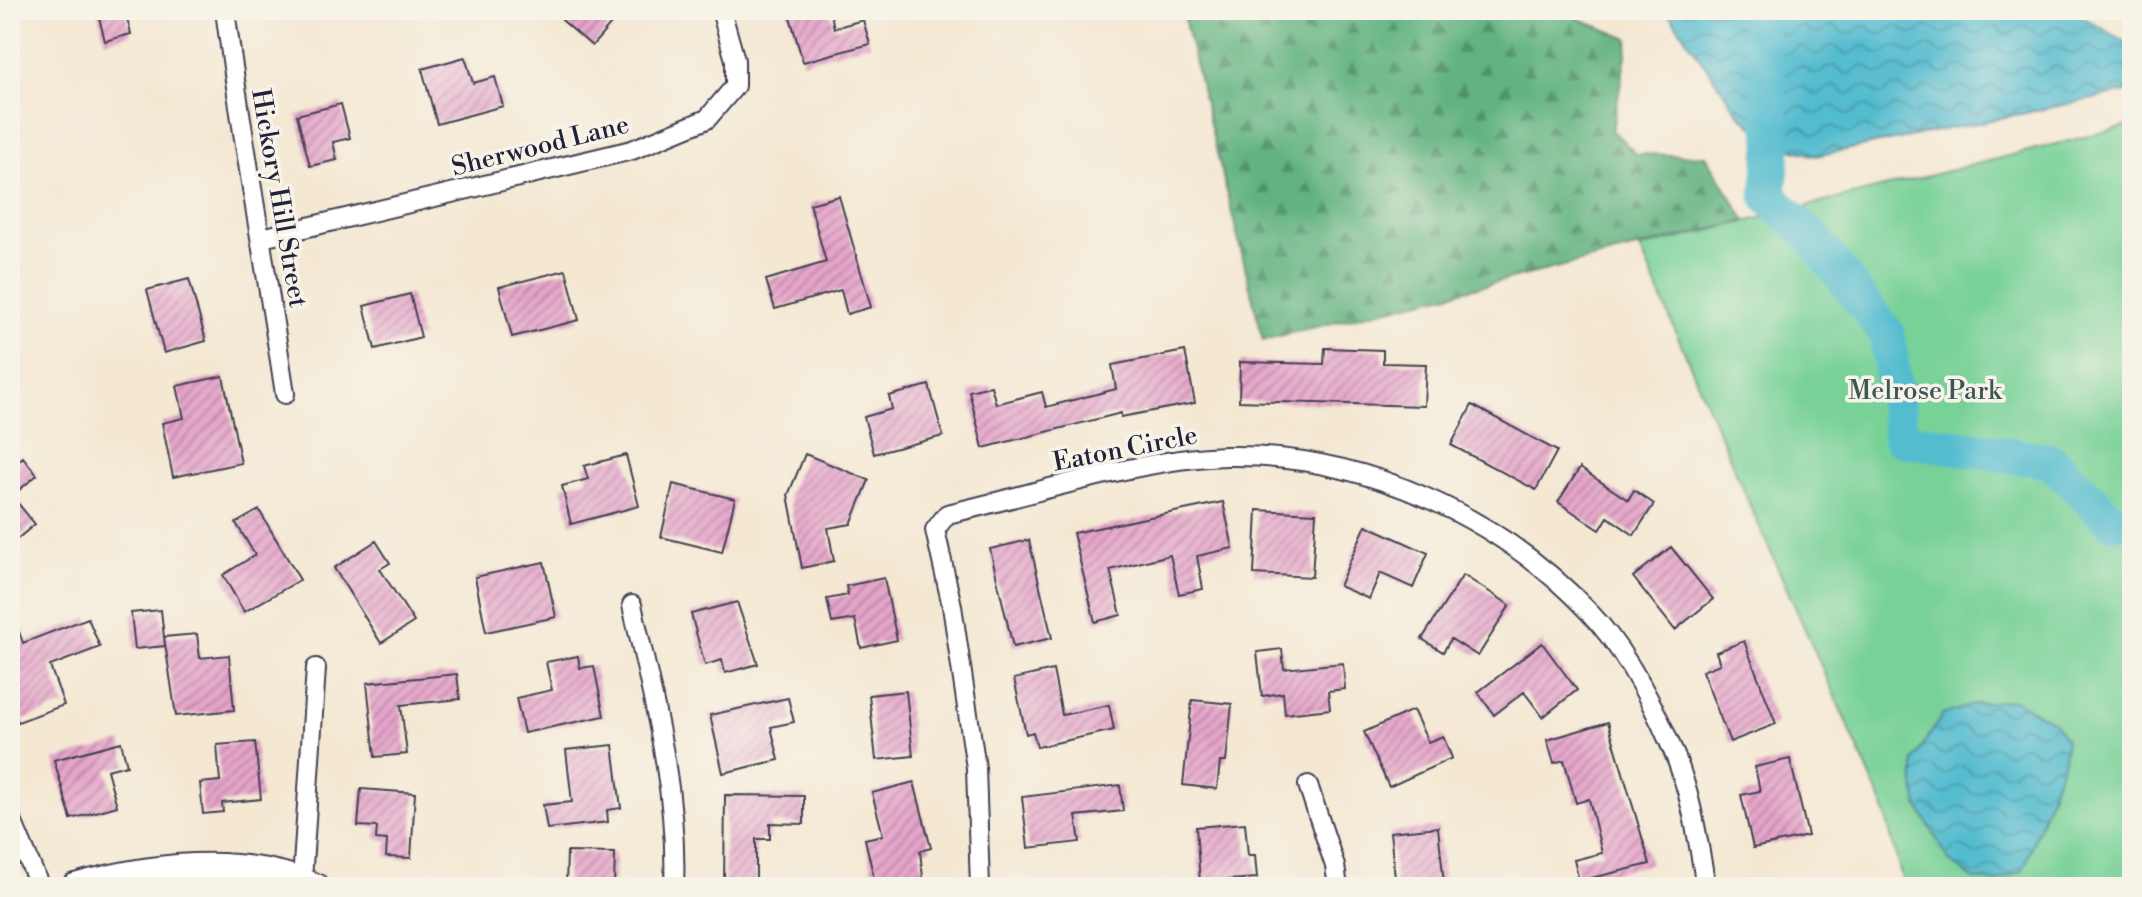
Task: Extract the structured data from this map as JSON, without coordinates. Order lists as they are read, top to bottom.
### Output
{
  "streets": {
    "street": ["Sherwood Lane", "Hickory Hill Street", "Eaton Circle"]
  },
  "crossings": [
    ["Sherwood Lane", "Hickory Hill Street"]
  ],
  "parks": ["Melrose Park"]
}
